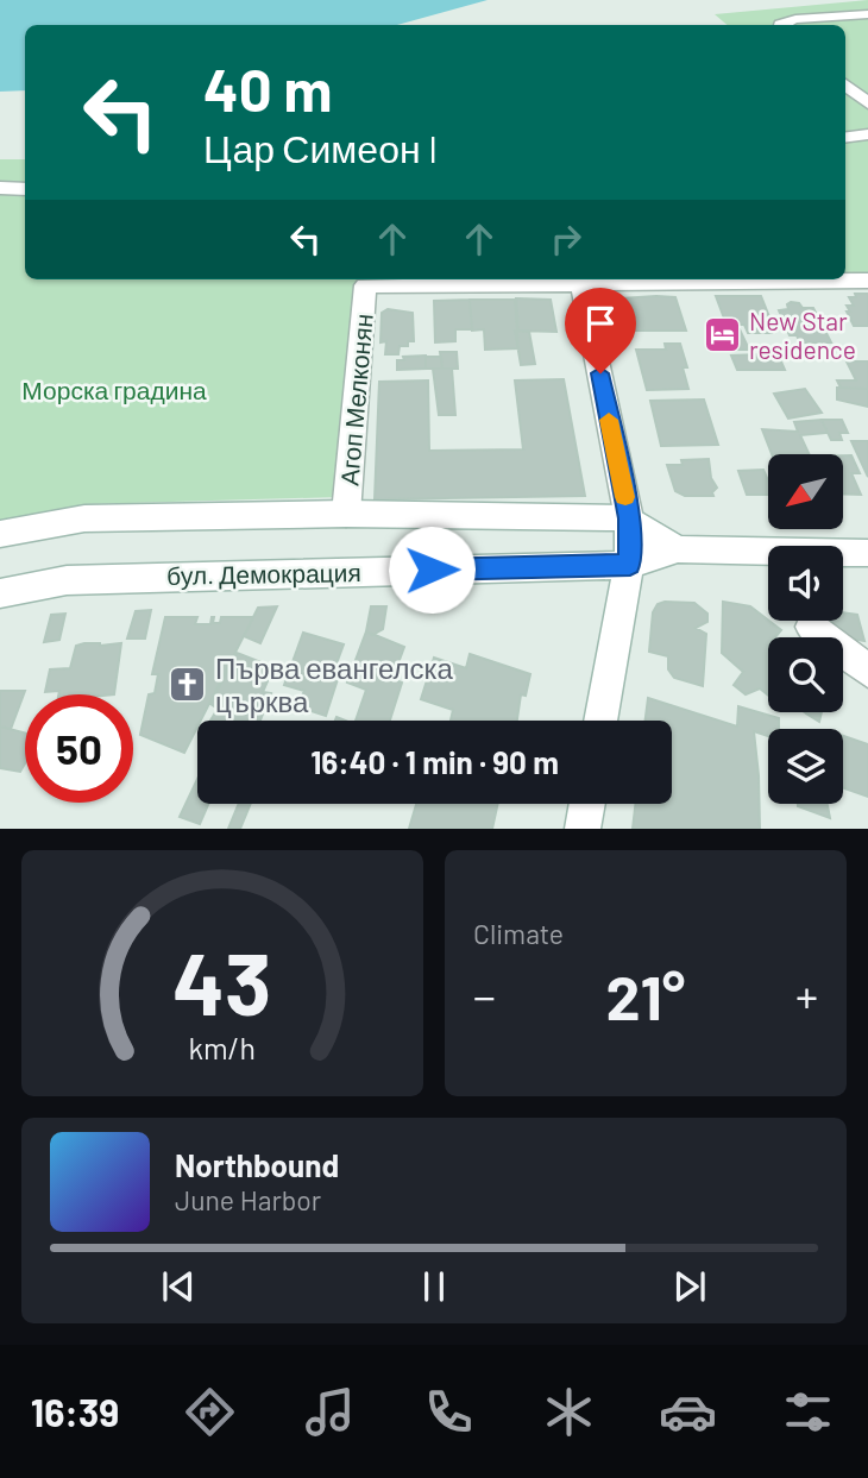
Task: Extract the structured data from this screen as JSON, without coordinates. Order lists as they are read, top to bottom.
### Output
{
  "streets": {
    "street": ["Агоп Мелконян", "бул. Демокрация"]
  },
  "parks": ["Морска градина"],
  "places": {
    "hotel": ["New Star residence"],
    "church": ["Първа евангелска църква"]
  },
  "north": "bottom left",
  "page": {
    "turn": ["40 m", "Цар Симеон I"],
    "limit": "50",
    "trip": "16:40 · 1 min · 90 m",
    "tile": "Climate",
    "heat": ["−", "21°", "+"],
    "song": ["Northbound", "June Harbor"],
    "tabs": "16:39",
    "gauge": ["43", "km/h"]
  }
}
